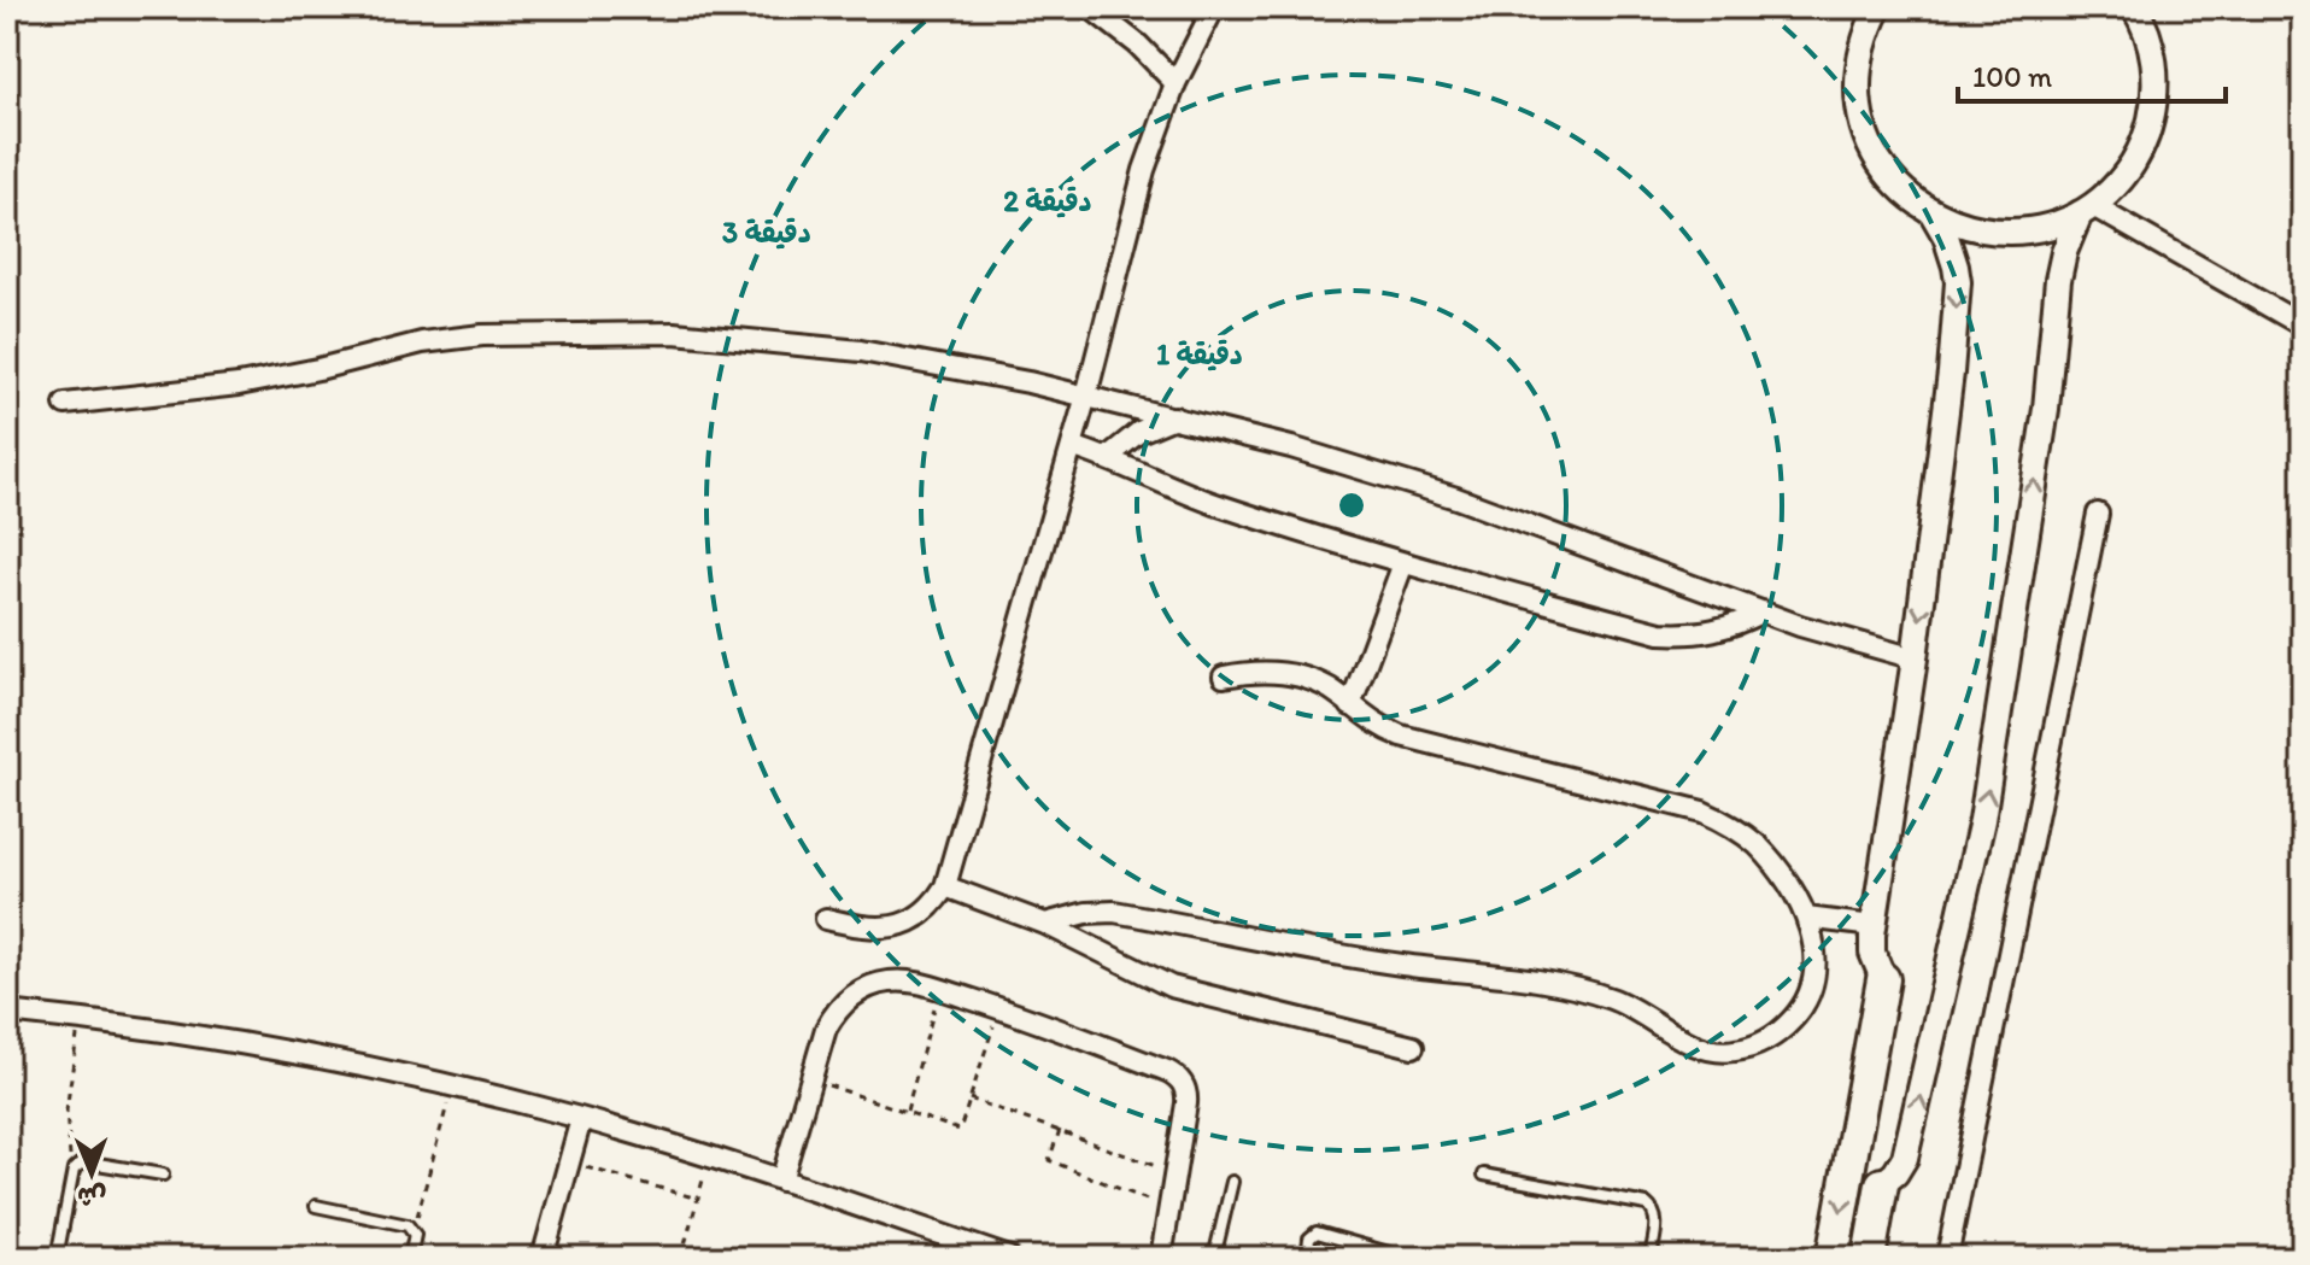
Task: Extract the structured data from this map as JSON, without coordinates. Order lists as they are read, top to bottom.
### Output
{
  "scale_bar": "100 m",
  "north": "bottom",
  "rings": ["2 دقيقة", "3 دقيقة", "1 دقيقة"]
}
